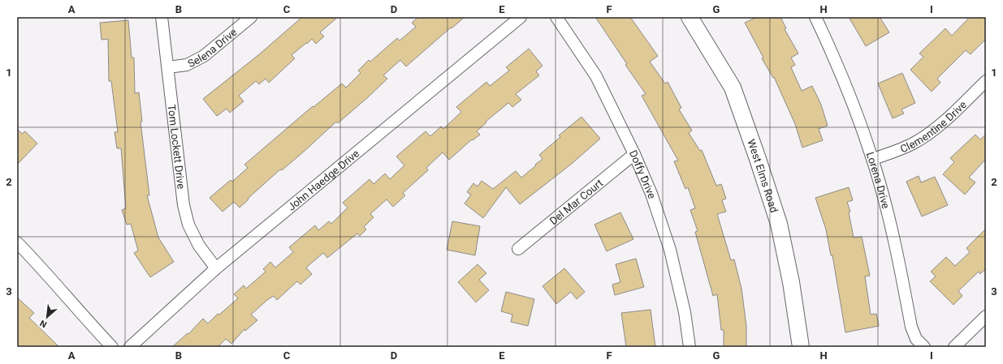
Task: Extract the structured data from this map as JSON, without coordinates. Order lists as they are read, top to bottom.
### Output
{
  "streets": {
    "main road": ["West Elms Road"],
    "street": [
      "Selena Drive",
      "Clementine Drive",
      "Tom Lockett Drive",
      "Doffy Drive",
      "John Haedge Drive",
      "Lorena Drive",
      "Del Mar Court"
    ]
  },
  "crossings": [
    ["Selena Drive", "Tom Lockett Drive"],
    ["Clementine Drive", "Lorena Drive"],
    ["Tom Lockett Drive", "John Haedge Drive"],
    ["Doffy Drive", "Del Mar Court"]
  ],
  "north": "bottom left",
  "grid": {
    "columns": [
      "A",
      "B",
      "C",
      "D",
      "E",
      "F",
      "G",
      "H",
      "I"
    ],
    "rows": ["1", "2", "3"]
  }
}
